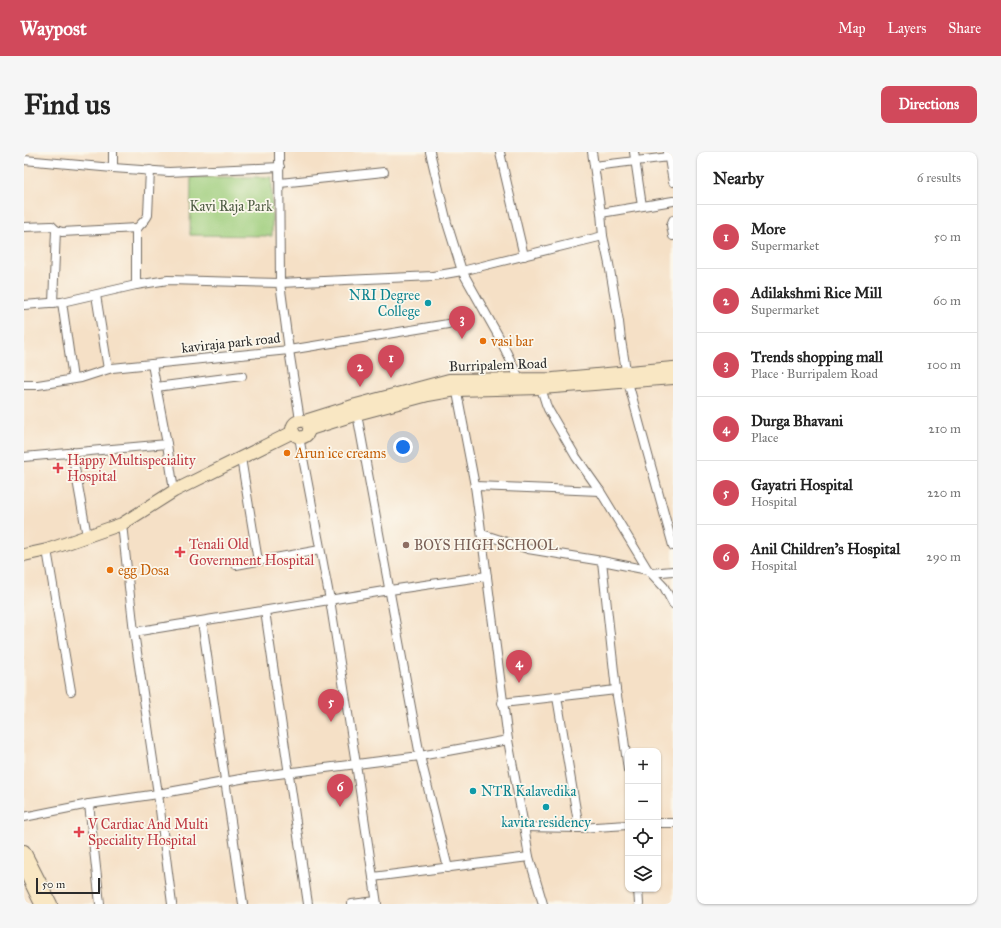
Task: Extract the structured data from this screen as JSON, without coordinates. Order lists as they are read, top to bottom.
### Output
{
  "streets": {
    "main road": ["Burripalem Road"],
    "street": ["kaviraja park road"]
  },
  "crossings": [
    ["kaviraja park road", "Burripalem Road"]
  ],
  "parks": ["Kavi Raja Park"],
  "places": {
    "other": [
      "NRI Degree College",
      "vasi bar",
      "Arun ice creams",
      "BOYS HIGH SCHOOL",
      "egg Dosa",
      "NTR Kalavedika",
      "kavita residency"
    ],
    "health": ["Happy Multispeciality Hospital", "Tenali Old Government Hospital", "V Cardiac And Multi Speciality Hospital"]
  },
  "scale_bar": "50 m",
  "page": {
    "header": "Waypost",
    "nav": ["Map", "Layers", "Share"],
    "buttons": "Directions",
    "title": "Find us",
    "heading": ["Nearby", "6 results"],
    "list": [
      {
        "mark": "1",
        "name": "More",
        "note": "Supermarket",
        "value": "50 m"
      },
      {
        "mark": "2",
        "name": "Adilakshmi Rice Mill",
        "note": "Supermarket",
        "value": "60 m"
      },
      {
        "mark": "3",
        "name": "Trends shopping mall",
        "note": "Place · Burripalem Road",
        "value": "100 m"
      },
      {
        "mark": "4",
        "name": "Durga Bhavani",
        "note": "Place",
        "value": "210 m"
      },
      {
        "mark": "5",
        "name": "Gayatri Hospital",
        "note": "Hospital",
        "value": "220 m"
      },
      {
        "mark": "6",
        "name": "Anil Children's Hospital",
        "note": "Hospital",
        "value": "290 m"
      }
    ],
    "pins": [
      "3",
      "1",
      "2",
      "4",
      "5",
      "6"
    ],
    "map_buttons": ["+", "−"],
    "scale": "50 m"
  }
}
